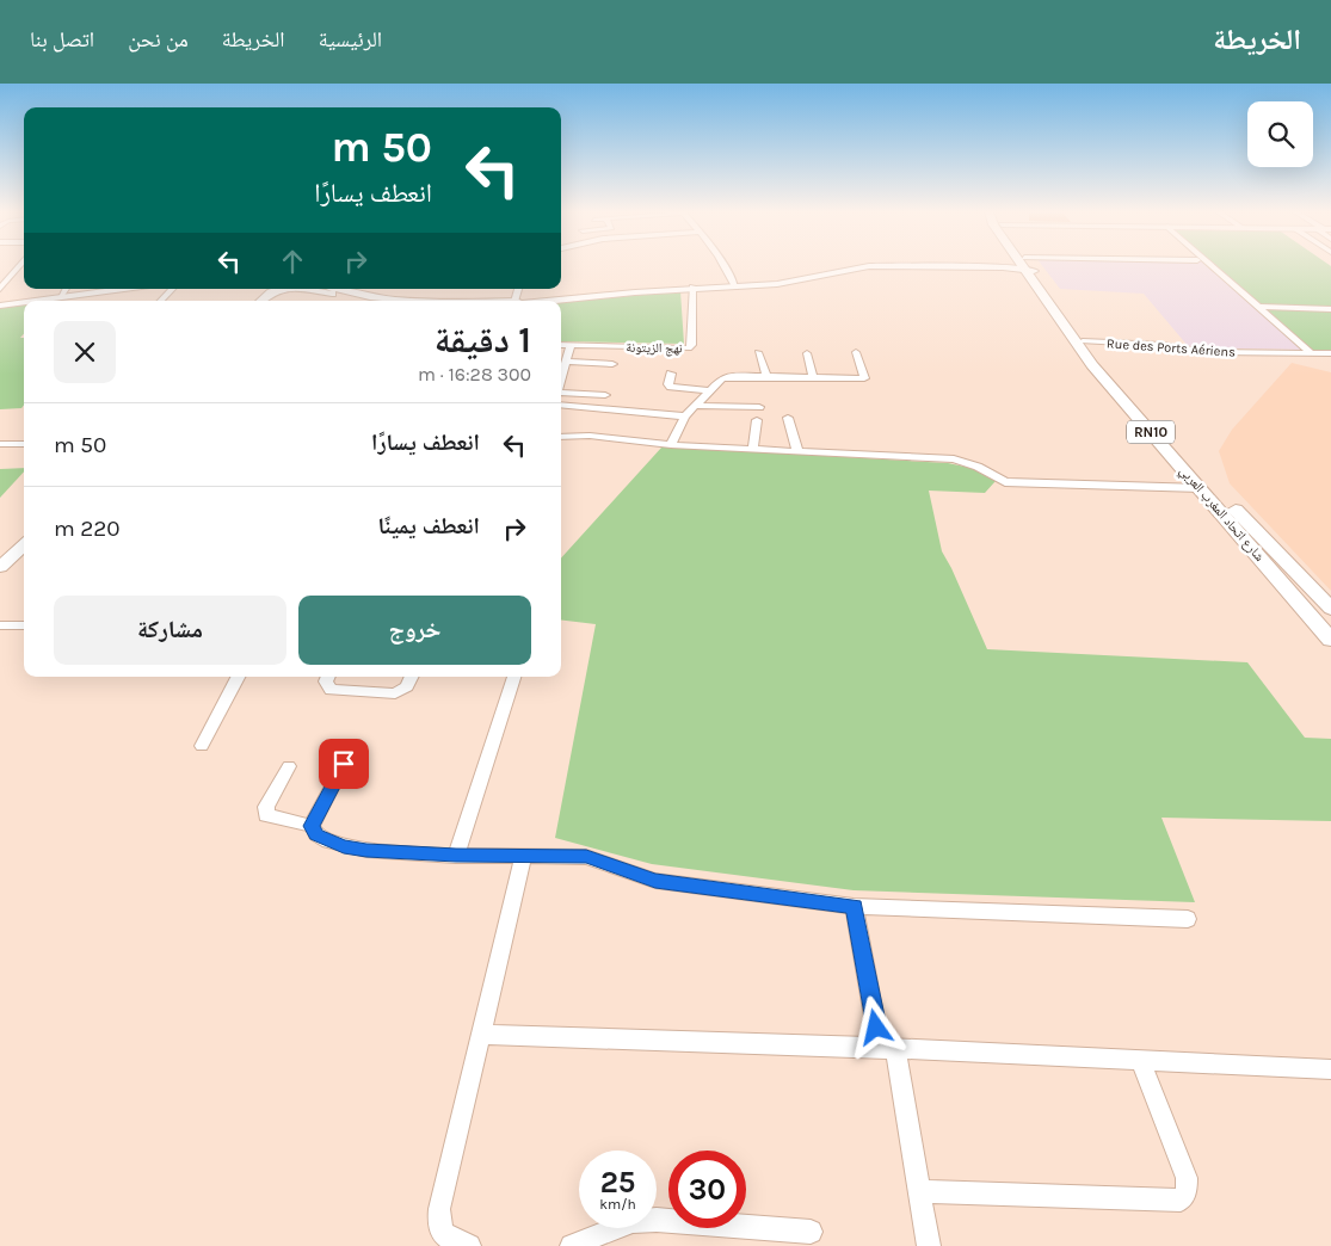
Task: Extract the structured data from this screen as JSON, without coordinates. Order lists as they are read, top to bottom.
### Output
{
  "streets": {
    "main road": ["RN10", "شارع اتحاد المغرب العربي"],
    "street": ["نهج الزيتونة", "Rue des Ports Aériens"]
  },
  "crossings": [
    ["Rue des Ports Aériens", "شارع اتحاد المغرب العربي"]
  ],
  "page": {
    "header": "الخريطة",
    "nav": [
      "الرئيسية",
      "الخريطة",
      "من نحن",
      "اتصل بنا"
    ],
    "turn": ["50 m", "انعطف يسارًا"],
    "heading": ["1 دقيقة", "300 m · 16:28"],
    "list": [
      {
        "name": "انعطف يسارًا",
        "value": "50 m"
      },
      {
        "name": "انعطف يمينًا",
        "value": "220 m"
      }
    ],
    "buttons": ["خروج", "مشاركة"],
    "speed": "25 km/h",
    "limit": "30"
  }
}
